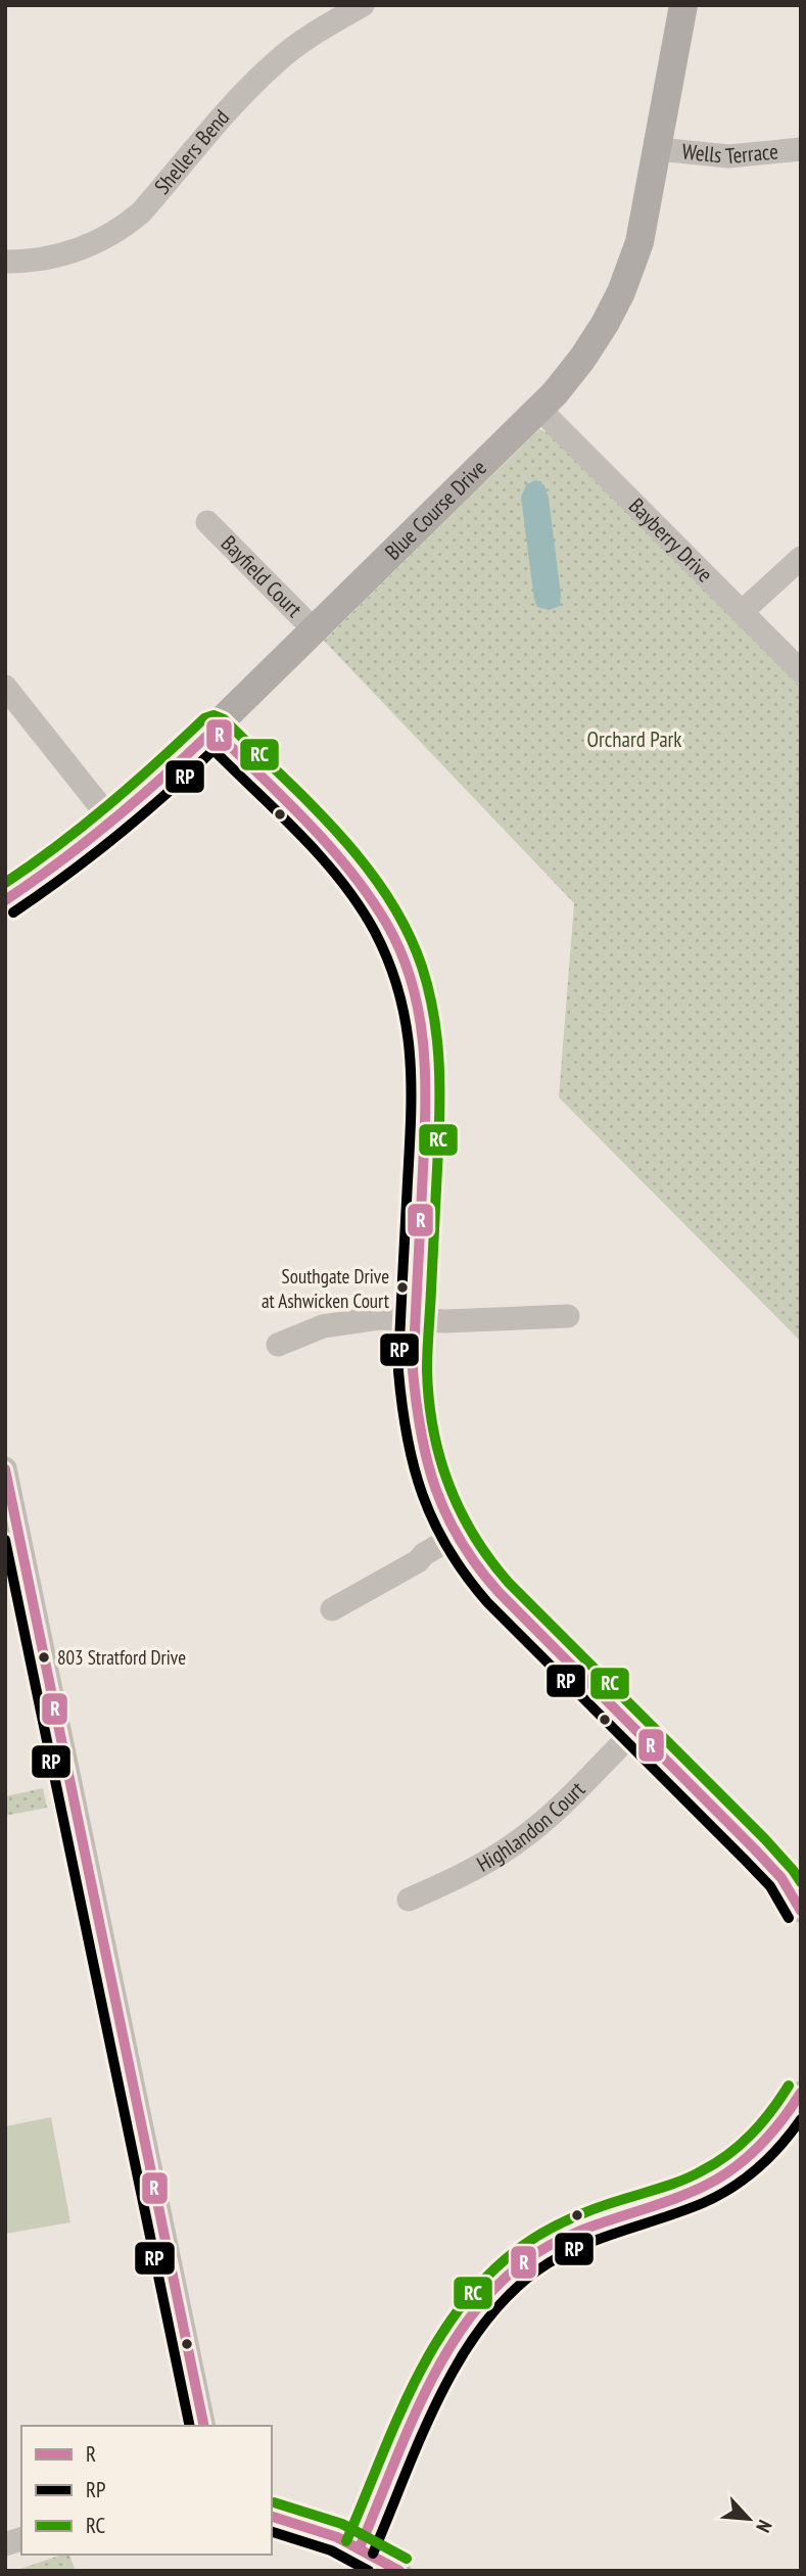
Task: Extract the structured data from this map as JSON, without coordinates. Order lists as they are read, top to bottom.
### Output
{
  "streets": {
    "main road": ["Blue Course Drive"],
    "street": [
      "Wells Terrace",
      "Shellers Bend",
      "Bayberry Drive",
      "Bayfield Court",
      "Highlandon Court"
    ]
  },
  "crossings": [
    ["Wells Terrace", "Blue Course Drive"],
    ["Blue Course Drive", "Bayberry Drive"],
    ["Blue Course Drive", "Bayfield Court"]
  ],
  "parks": ["Orchard Park"],
  "places": ["Southgate Drive at Ashwicken Court", "803 Stratford Drive"],
  "lines": ["transit line RC", "transit line R", "transit line RP"],
  "legend": ["R", "RP", "RC"],
  "north": "bottom right"
}
